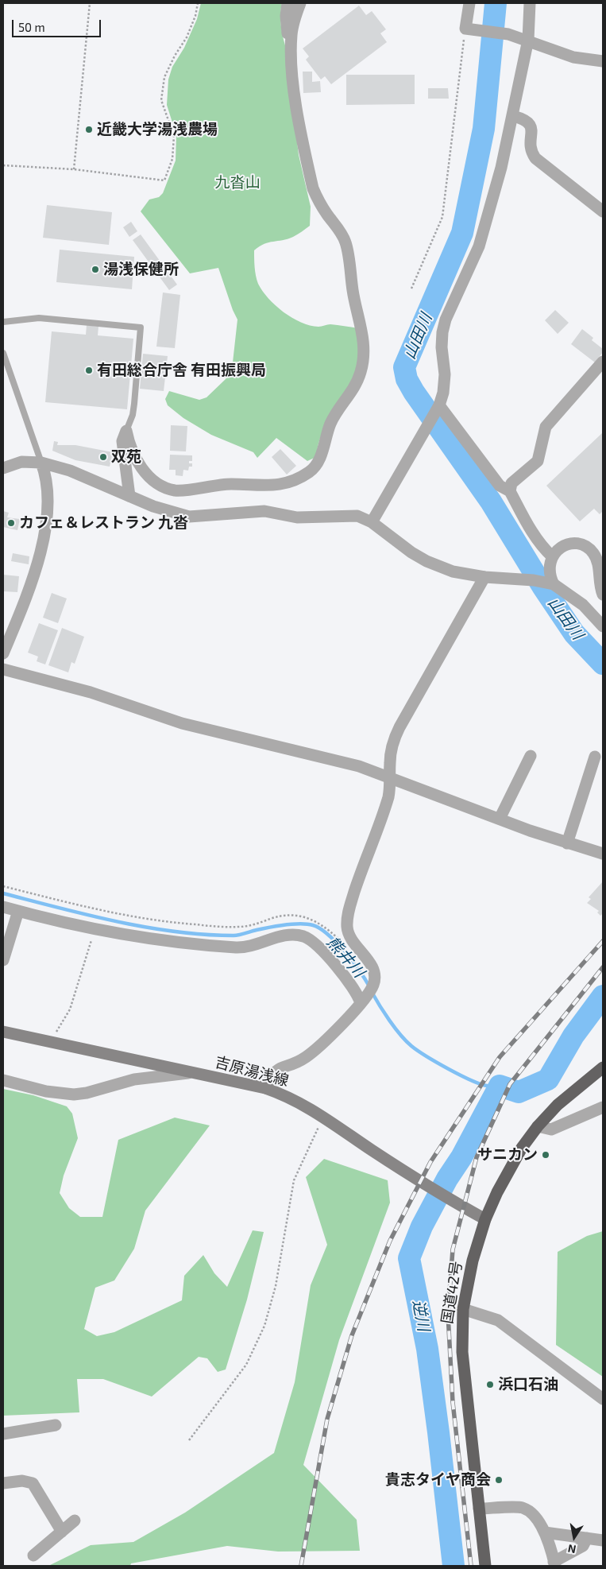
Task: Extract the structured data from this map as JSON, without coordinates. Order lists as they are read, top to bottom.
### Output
{
  "streets": {
    "highway": ["国道42号"],
    "main road": ["吉原湯浅線"]
  },
  "crossings": [
    ["吉原湯浅線", "国道42号"]
  ],
  "water": ["山田川", "熊井川", "逆川"],
  "parks": ["九沓山"],
  "places": [
    "近畿大学湯浅農場",
    "湯浅保健所",
    "有田総合庁舎 有田振興局",
    "双苑",
    "カフェ＆レストラン 九沓",
    "サニカン",
    "浜口石油",
    "貴志タイヤ商会"
  ],
  "scale_bar": "50 m",
  "north": "bottom"
}
